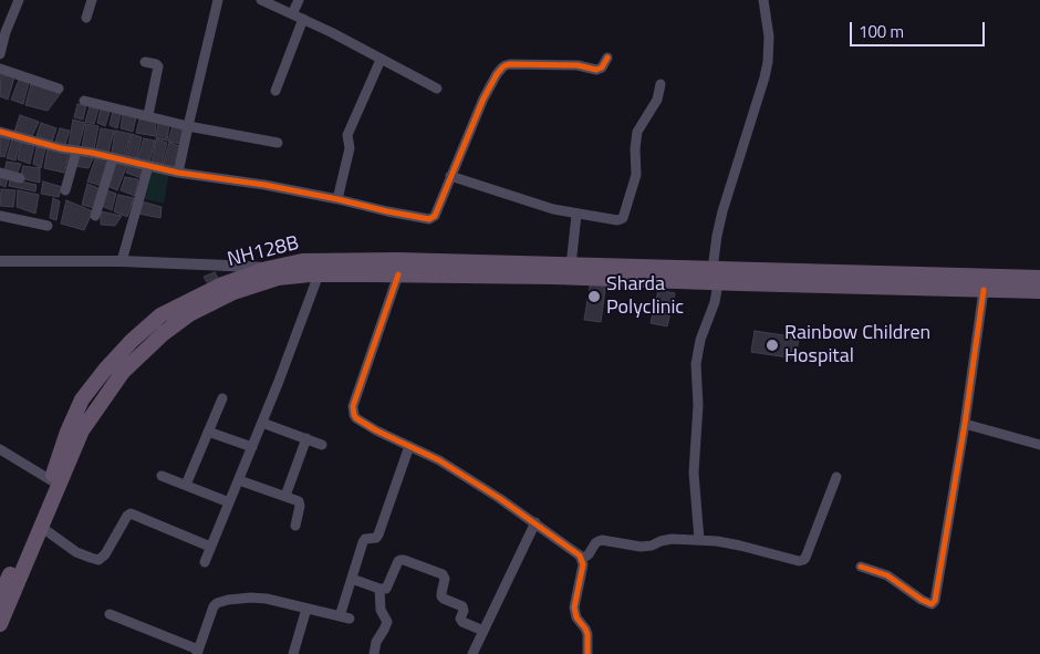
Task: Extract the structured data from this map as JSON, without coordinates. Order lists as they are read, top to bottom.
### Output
{
  "streets": {
    "highway": ["NH128B"]
  },
  "places": ["Sharda Polyclinic", "Rainbow Children Hospital"],
  "scale_bar": "100 m"
}
